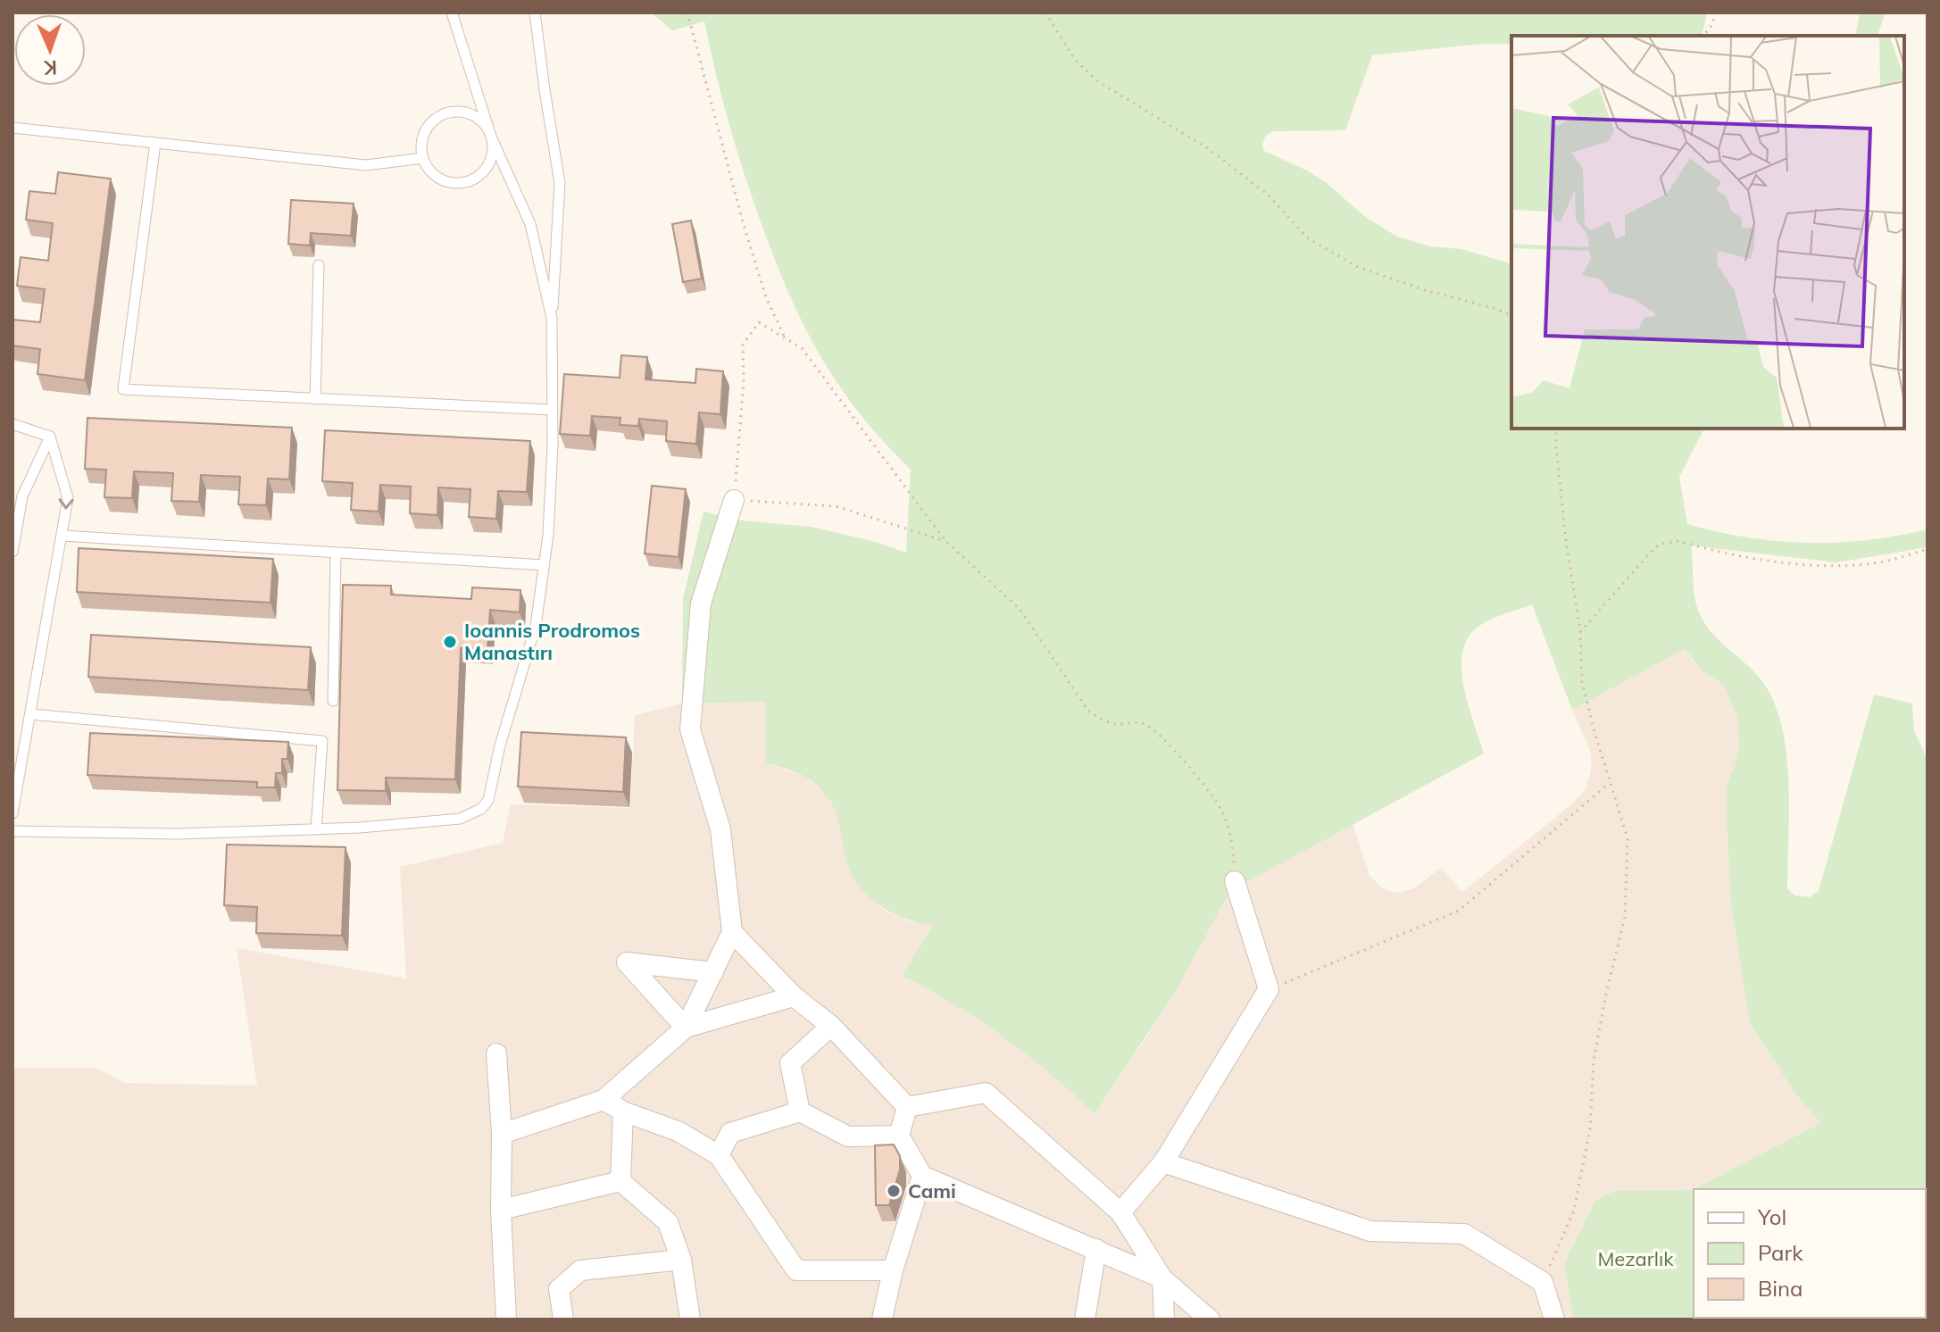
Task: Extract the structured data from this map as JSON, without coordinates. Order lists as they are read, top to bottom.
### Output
{
  "parks": ["Mezarlık"],
  "places": ["Ioannis Prodromos Manastırı", "Cami"],
  "legend": ["Yol", "Park", "Bina"],
  "north": "bottom"
}
